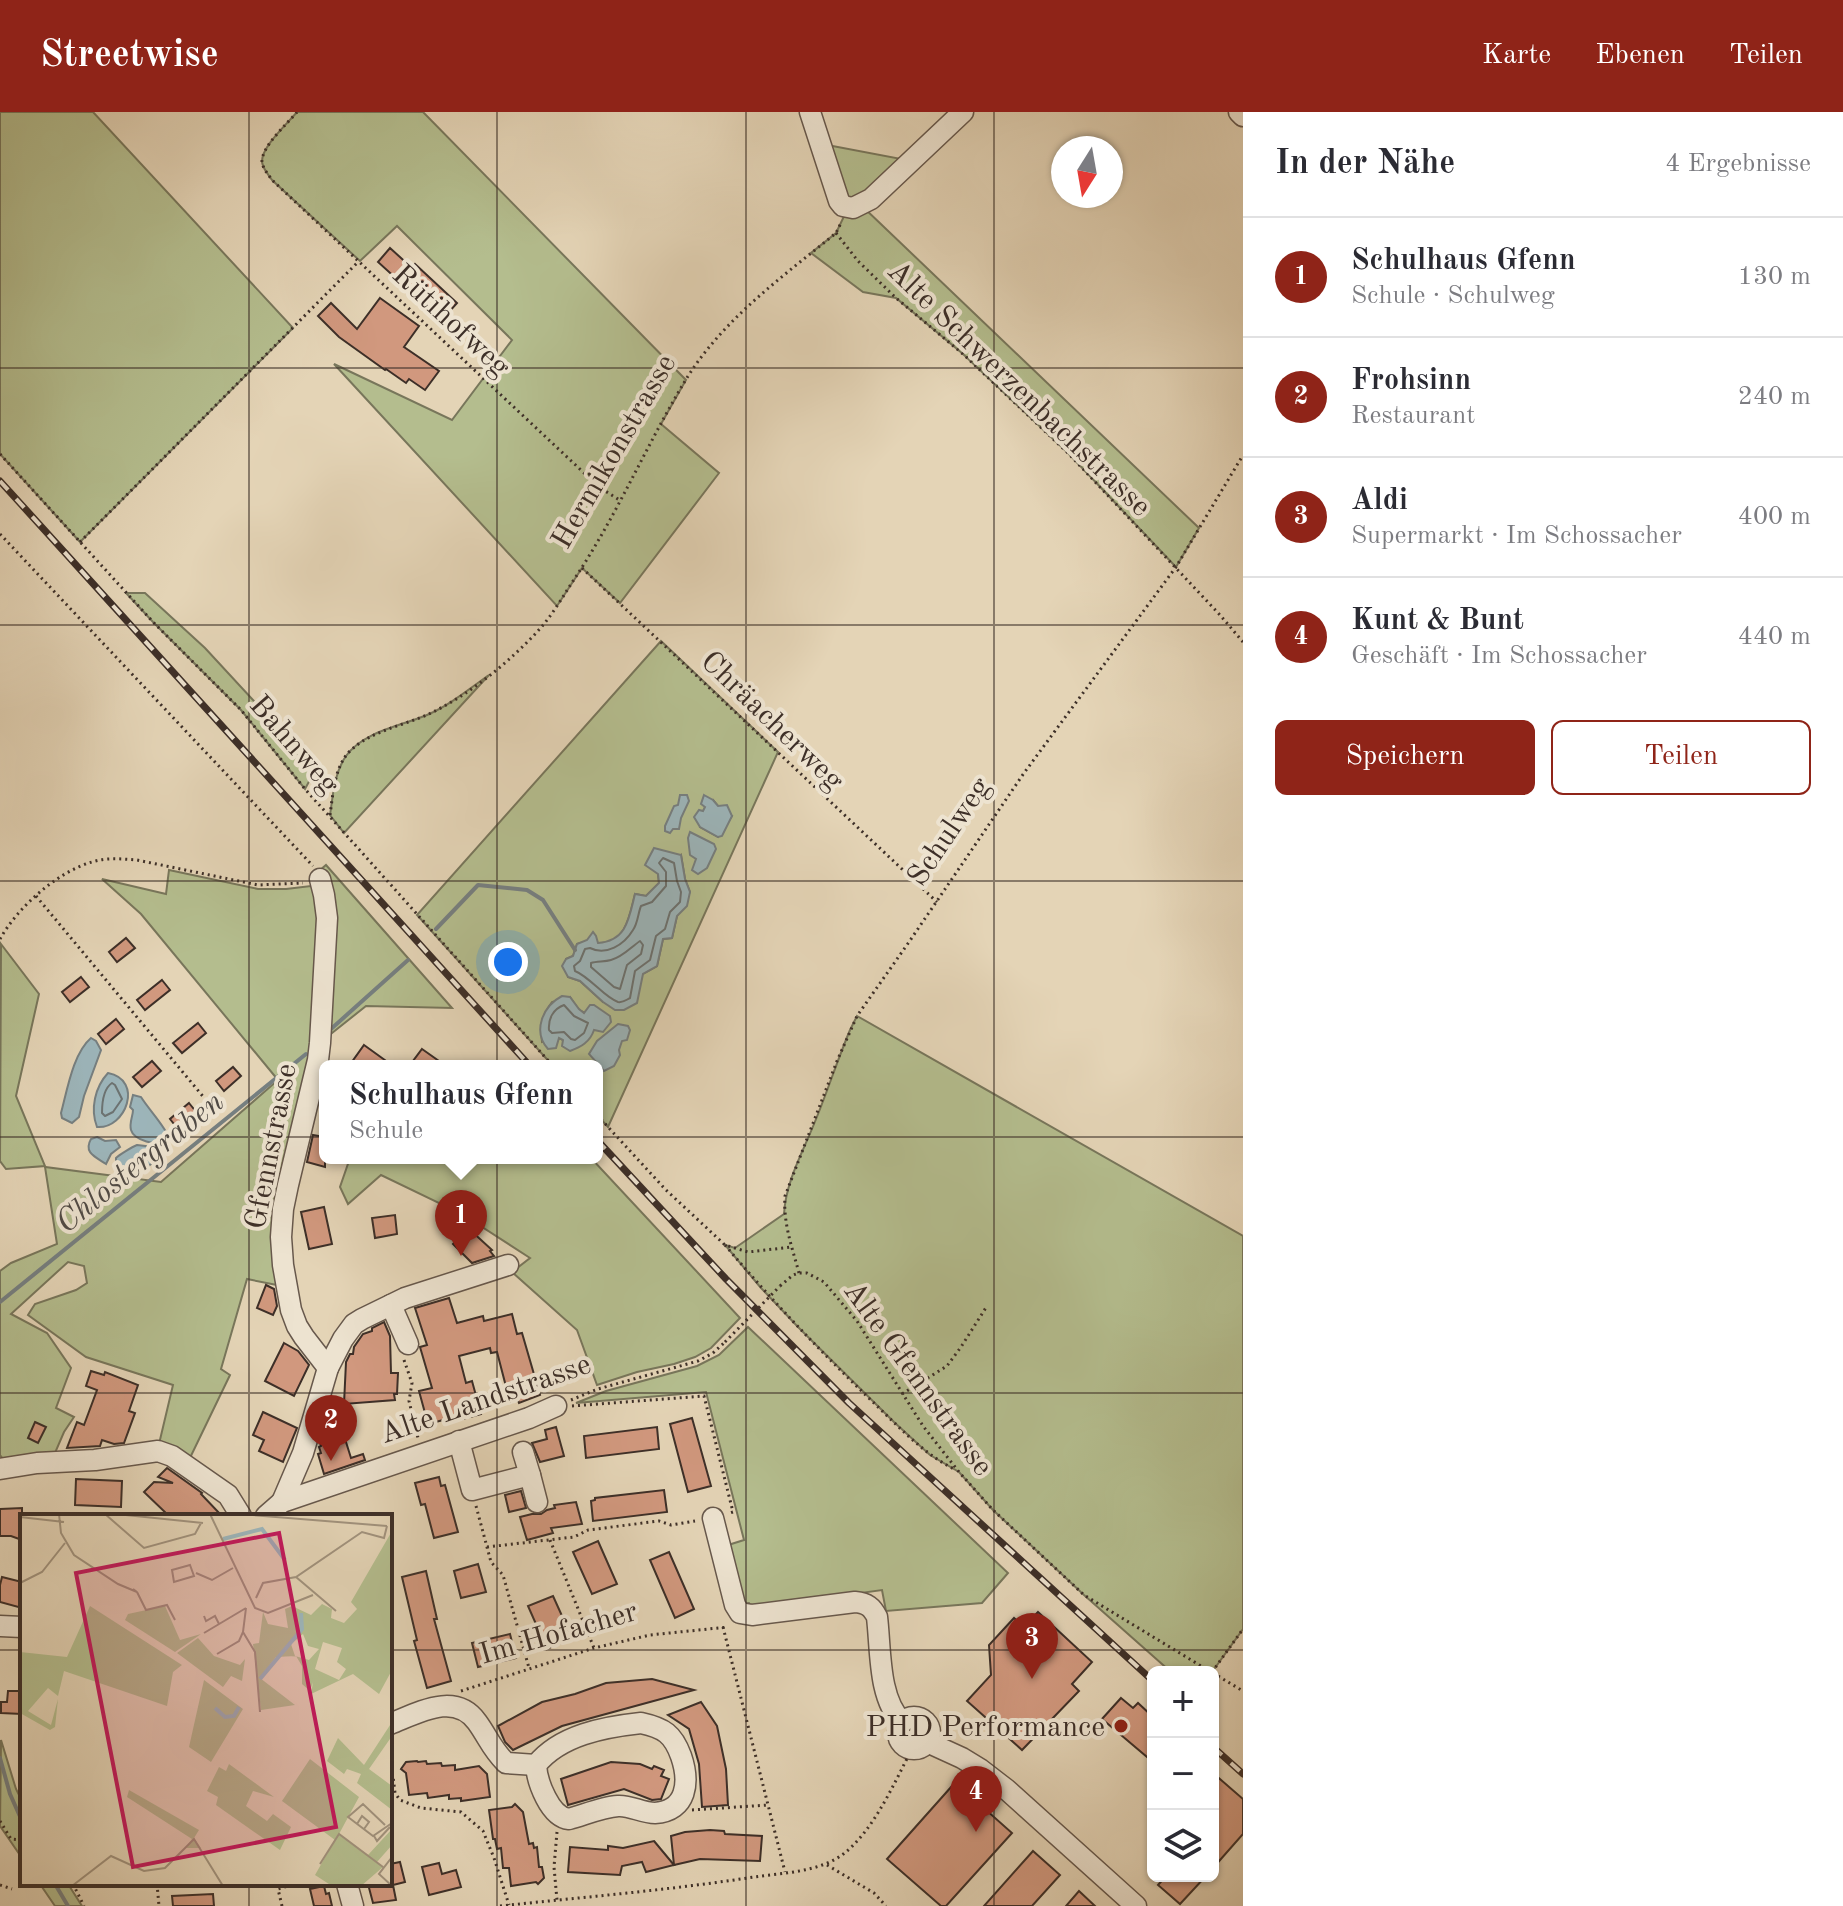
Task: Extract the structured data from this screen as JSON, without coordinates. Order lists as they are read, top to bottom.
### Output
{
  "streets": {
    "street": ["Gfennstrasse", "Alte Landstrasse"],
    "path": [
      "Rütihofweg",
      "Alte Schwerzenbachstrasse",
      "Hermikonstrasse",
      "Chräacherweg",
      "Bahnweg",
      "Schulweg",
      "Alte Gfennstrasse",
      "Im Hofacher"
    ]
  },
  "crossings": [
    ["Rütihofweg", "Hermikonstrasse"],
    ["Alte Schwerzenbachstrasse", "Hermikonstrasse"],
    ["Alte Schwerzenbachstrasse", "Schulweg"],
    ["Hermikonstrasse", "Chräacherweg"],
    ["Hermikonstrasse", "Bahnweg"],
    ["Chräacherweg", "Schulweg"],
    ["Schulweg", "Alte Gfennstrasse"],
    ["Alte Gfennstrasse", "Alte Landstrasse"]
  ],
  "water": ["Chlostergraben"],
  "places": ["PHD Performance"],
  "north": "bottom",
  "page": {
    "header": "Streetwise",
    "nav": ["Karte", "Ebenen", "Teilen"],
    "heading": ["In der Nähe", "4 Ergebnisse"],
    "list": [
      {
        "mark": "1",
        "name": "Schulhaus Gfenn",
        "note": "Schule · Schulweg",
        "value": "130 m"
      },
      {
        "mark": "2",
        "name": "Frohsinn",
        "note": "Restaurant",
        "value": "240 m"
      },
      {
        "mark": "3",
        "name": "Aldi",
        "note": "Supermarkt · Im Schossacher",
        "value": "400 m"
      },
      {
        "mark": "4",
        "name": "Kunt & Bunt",
        "note": "Geschäft · Im Schossacher",
        "value": "440 m"
      }
    ],
    "buttons": ["Speichern", "Teilen"],
    "popup": ["Schulhaus Gfenn", "Schule"],
    "pins": [
      "1",
      "2",
      "3",
      "4"
    ],
    "map_buttons": ["+", "−"]
  }
}
